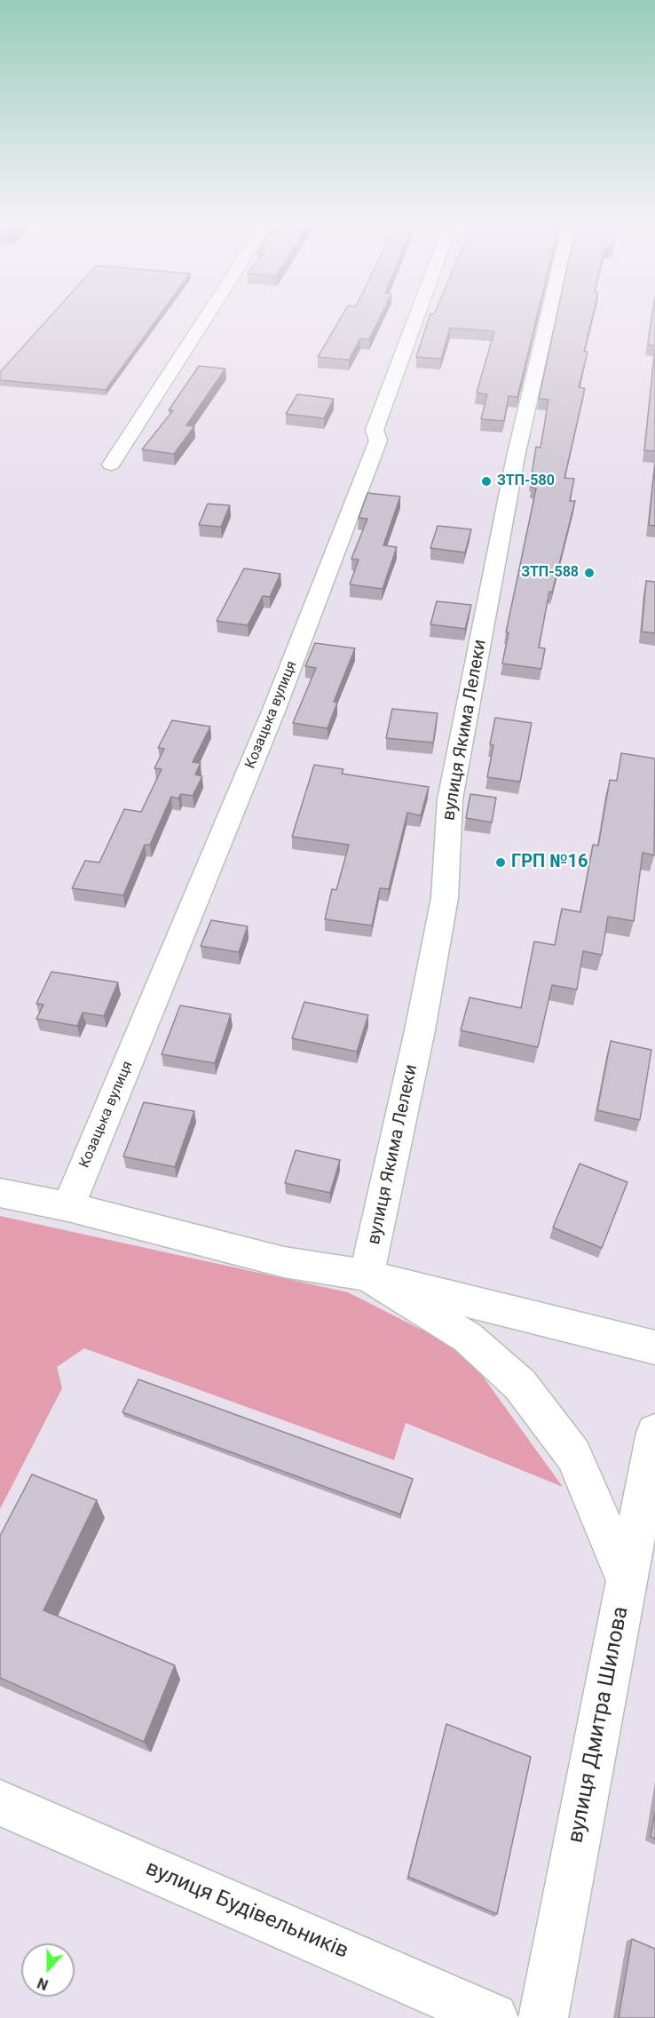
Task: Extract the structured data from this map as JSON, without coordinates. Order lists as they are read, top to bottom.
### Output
{
  "streets": {
    "street": [
      "Козацька вулиця",
      "вулиця Якима Лелеки",
      "вулиця Дмитра Шилова",
      "вулиця Будівельників"
    ]
  },
  "places": ["ЗТП-580", "ЗТП-588", "ГРП №16"],
  "north": "bottom"
}
